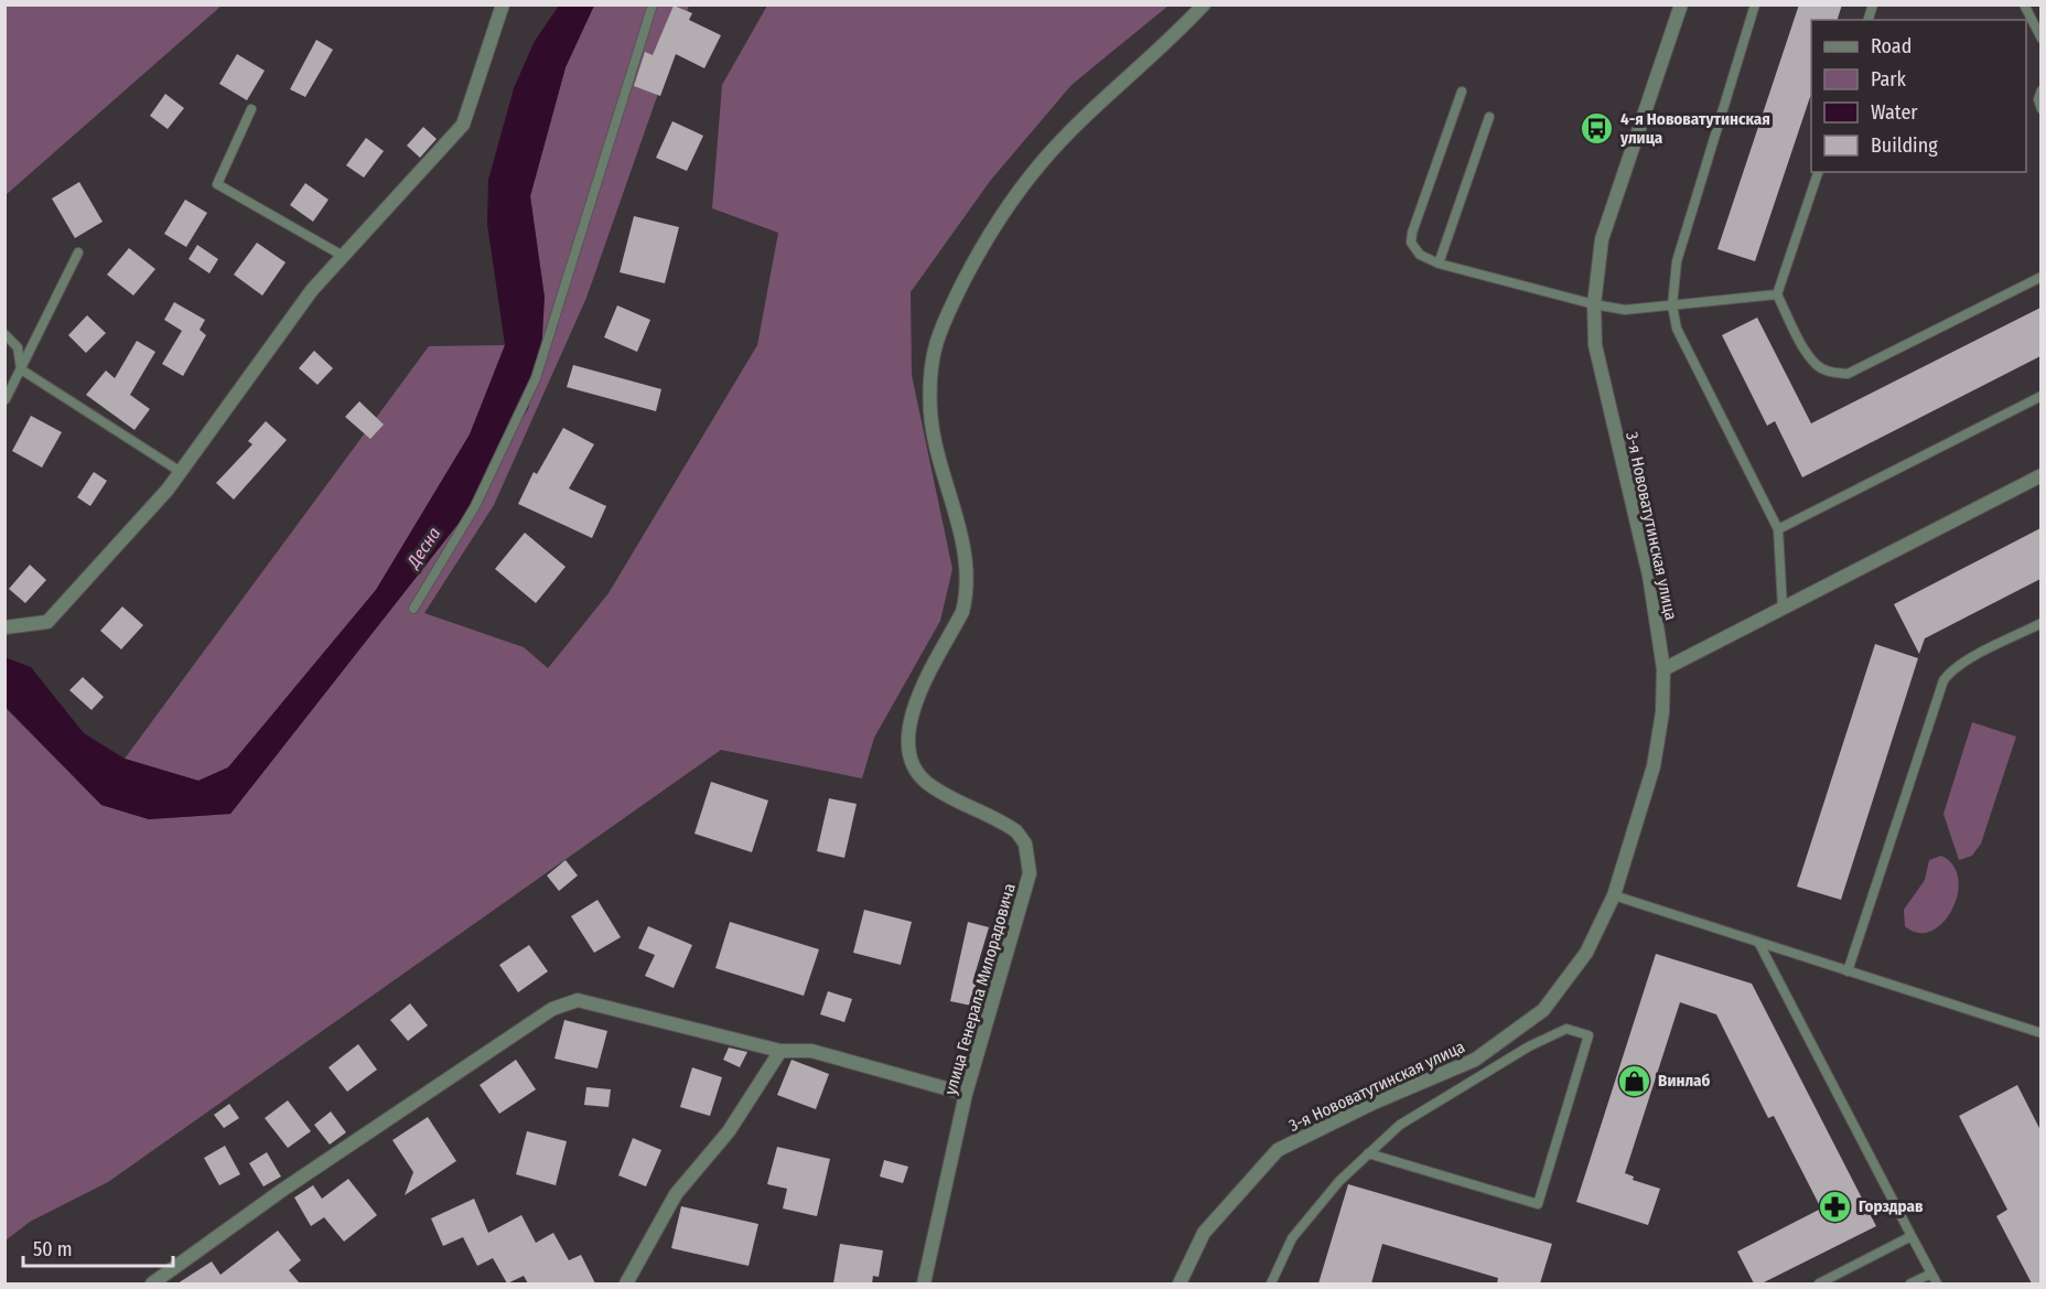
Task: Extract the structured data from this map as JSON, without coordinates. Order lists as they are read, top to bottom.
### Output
{
  "streets": {
    "street": ["3-я Нововатутинская улица", "улица Генерала Милорадовича"]
  },
  "water": ["Десна"],
  "places": {
    "bus stop": ["4-я Нововатутинская улица"],
    "shop": ["Винлаб"],
    "pharmacy": ["Горздрав"]
  },
  "legend": [
    "Road",
    "Park",
    "Water",
    "Building"
  ],
  "scale_bar": "50 m"
}
